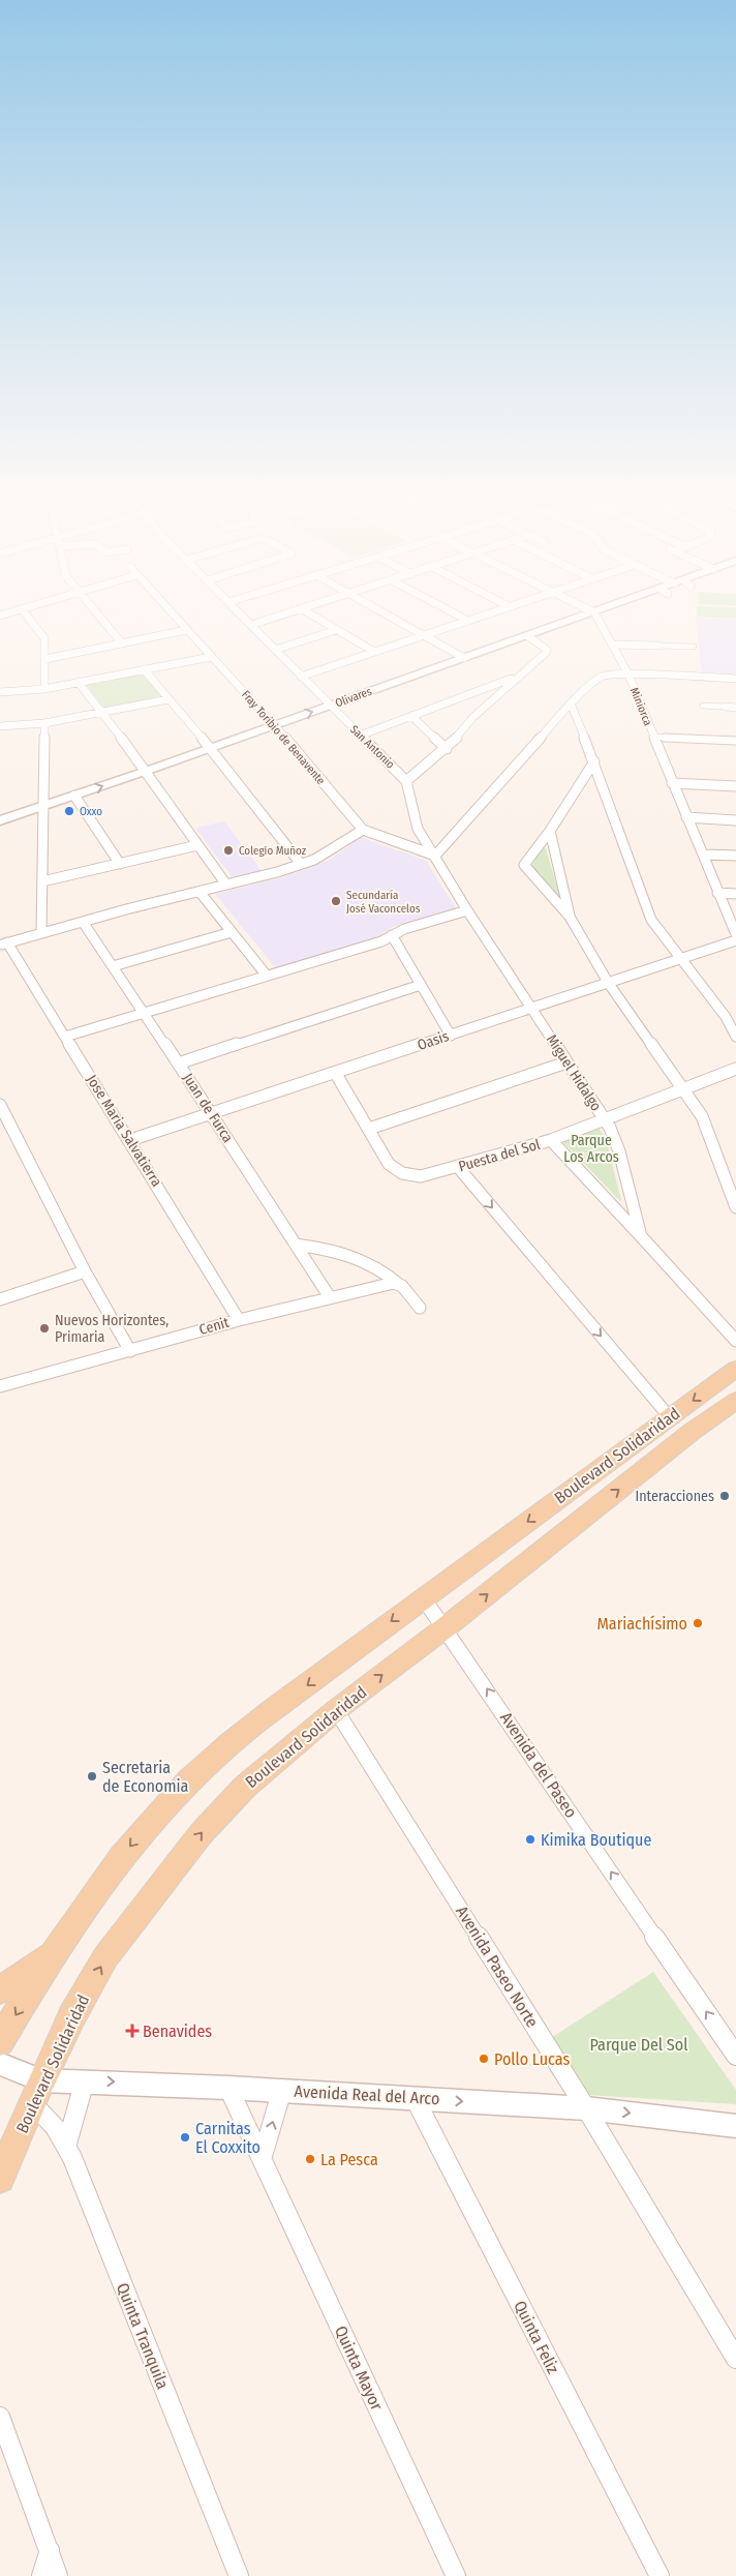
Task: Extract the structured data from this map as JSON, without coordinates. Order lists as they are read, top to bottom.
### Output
{
  "streets": {
    "main road": ["Olivares", "Boulevard Solidaridad"],
    "street": [
      "Miniorca",
      "Fray Toribio de Benavente",
      "San Antonio",
      "Oasis",
      "Miguel Hidalgo",
      "Juan de Furca",
      "Jose Maria Salvatierra",
      "Puesta del Sol",
      "Cenit",
      "Avenida del Paseo",
      "Avenida Paseo Norte",
      "Avenida Real del Arco",
      "Quinta Tranquila",
      "Quinta Feliz",
      "Quinta Mayor"
    ]
  },
  "crossings": [
    ["Olivares", "Fray Toribio de Benavente"],
    ["Olivares", "San Antonio"],
    ["San Antonio", "Miguel Hidalgo"],
    ["Oasis", "Miguel Hidalgo"],
    ["Oasis", "Juan de Furca"],
    ["Oasis", "Jose Maria Salvatierra"],
    ["Oasis", "Puesta del Sol"],
    ["Miguel Hidalgo", "Puesta del Sol"],
    ["Juan de Furca", "Cenit"],
    ["Jose Maria Salvatierra", "Cenit"],
    ["Boulevard Solidaridad", "Avenida del Paseo"],
    ["Boulevard Solidaridad", "Avenida Paseo Norte"],
    ["Boulevard Solidaridad", "Avenida Real del Arco"],
    ["Boulevard Solidaridad", "Quinta Tranquila"],
    ["Avenida Paseo Norte", "Avenida Real del Arco"],
    ["Avenida Real del Arco", "Quinta Feliz"],
    ["Avenida Real del Arco", "Quinta Mayor"]
  ],
  "one_way": ["Avenida del Paseo", "Avenida Real del Arco"],
  "parks": ["Parque Los Arcos", "Parque Del Sol"],
  "places": {
    "other": [
      "Oxxo",
      "Colegio Muñoz",
      "Secundaría José Vaconcelos",
      "Nuevos Horizontes, Primaria",
      "Interacciones",
      "Mariachísimo",
      "Secretaria de Economia",
      "Kimika Boutique",
      "Pollo Lucas",
      "Carnitas El Coxxito",
      "La Pesca"
    ],
    "health": ["Benavides"]
  }
}
